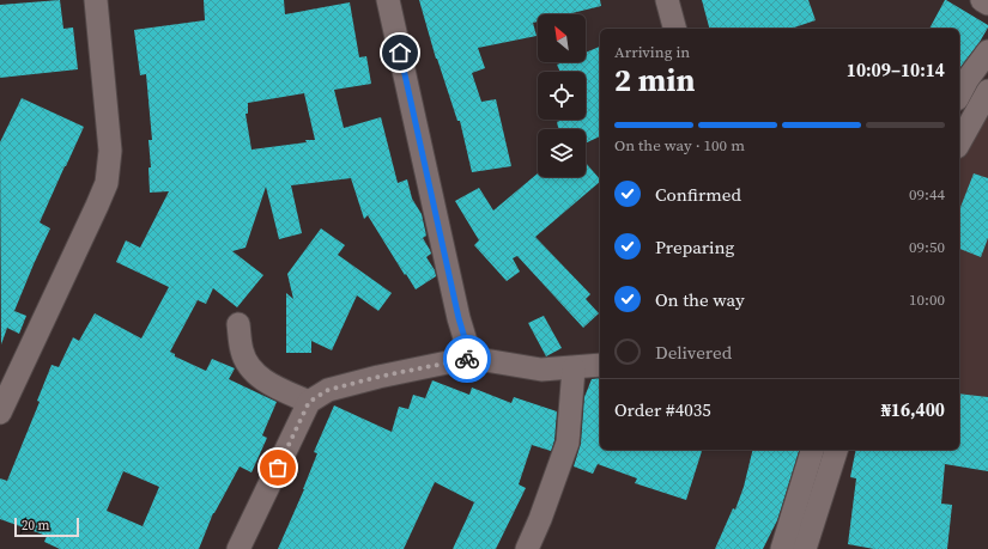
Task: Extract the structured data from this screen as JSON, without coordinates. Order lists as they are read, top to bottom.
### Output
{
  "scale_bar": "20 m",
  "north": "top left",
  "page": {
    "heading": ["2 min", "Arriving in", "10:09–10:14"],
    "panel": ["Order #4035", "₦16,400"],
    "bar": "On the way · 100 m",
    "list": [
      ["Confirmed", "09:44"],
      ["Preparing", "09:50"],
      ["On the way", "10:00"],
      "Delivered"
    ],
    "scale": "20 m"
  }
}
